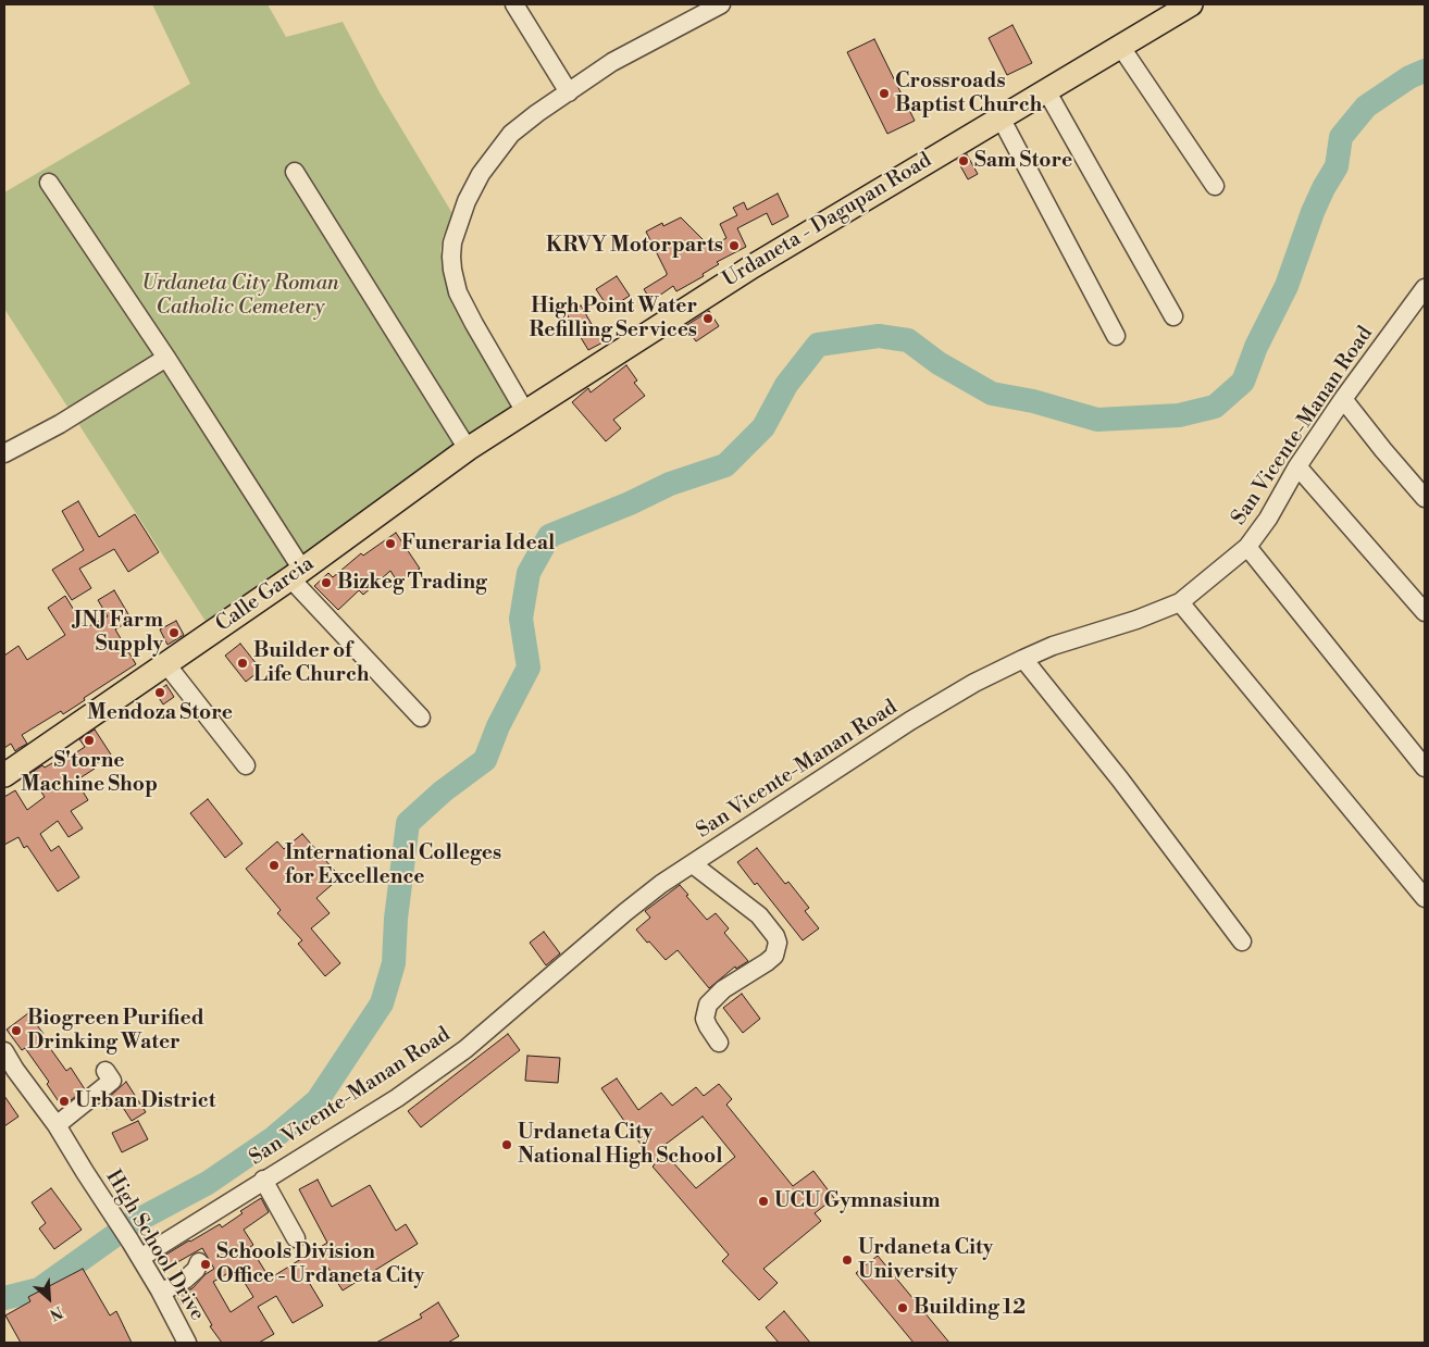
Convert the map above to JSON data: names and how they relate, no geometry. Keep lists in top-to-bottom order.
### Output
{
  "streets": {
    "main road": ["Urdaneta - Dagupan Road", "Calle Garcia"],
    "street": ["San Vicente-Manan Road", "High School Drive"]
  },
  "crossings": [
    ["Urdaneta - Dagupan Road", "Calle Garcia"],
    ["San Vicente-Manan Road", "High School Drive"]
  ],
  "parks": ["Urdaneta City Roman Catholic Cemetery"],
  "places": [
    "Crossroads Baptist Church",
    "Sam Store",
    "KRVY Motorparts",
    "High Point Water Refilling Services",
    "Funeraria Ideal",
    "Bizkeg Trading",
    "JNJ Farm Supply",
    "Builder of Life Church",
    "Mendoza Store",
    "S'torne Machine Shop",
    "International Colleges for Excellence",
    "Biogreen Purified Drinking Water",
    "Urban District",
    "Urdaneta City National High School",
    "UCU Gymnasium",
    "Urdaneta City University",
    "Schools Division Office - Urdaneta City",
    "Building 12"
  ],
  "north": "bottom right"
}
